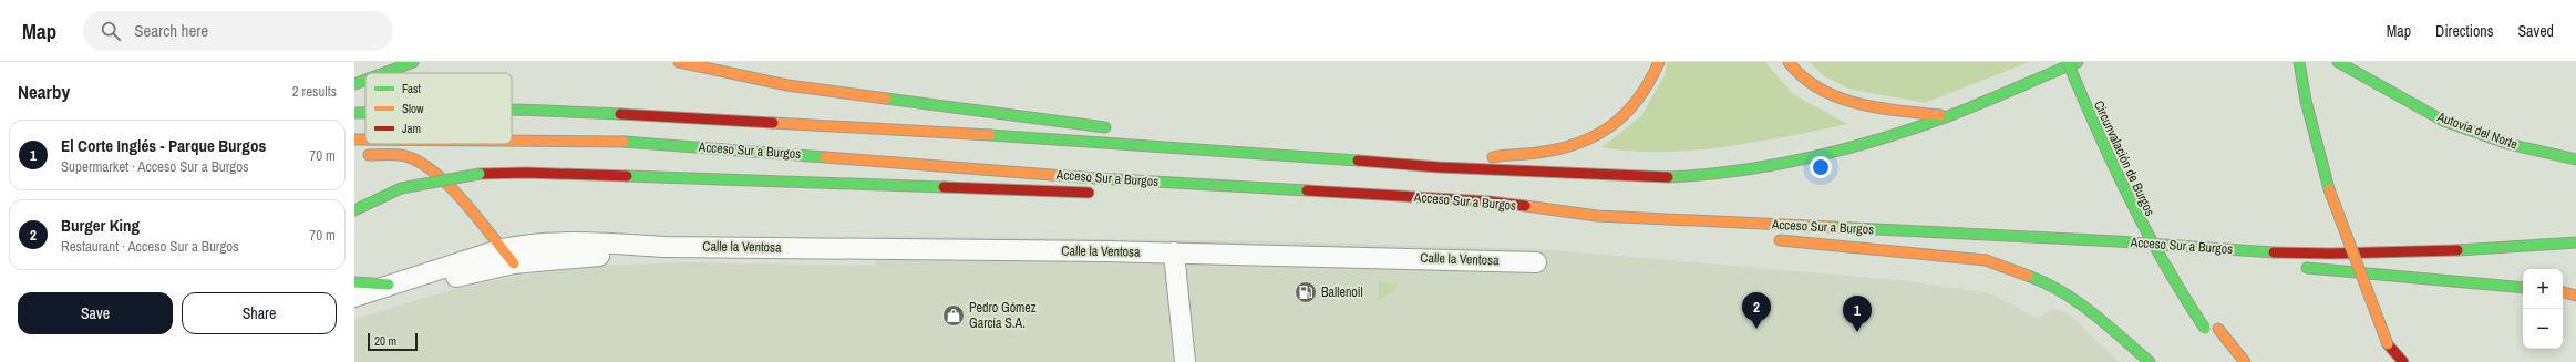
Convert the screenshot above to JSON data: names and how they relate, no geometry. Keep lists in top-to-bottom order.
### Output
{
  "streets": {
    "highway": ["Autovía del Norte", "Acceso Sur a Burgos", "Circunvalación de Burgos"],
    "street": ["Calle la Ventosa"]
  },
  "places": {
    "fuel station": ["Ballenoil"],
    "shop": ["Pedro Gómez García S.A."]
  },
  "legend": ["Fast", "Slow", "Jam"],
  "scale_bar": "20 m",
  "page": {
    "header": "Map",
    "search": "Search here",
    "nav": ["Map", "Directions", "Saved"],
    "heading": ["Nearby", "2 results"],
    "list": [
      {
        "mark": "1",
        "name": "El Corte Inglés - Parque Burgos",
        "note": "Supermarket · Acceso Sur a Burgos",
        "value": "70 m"
      },
      {
        "mark": "2",
        "name": "Burger King",
        "note": "Restaurant · Acceso Sur a Burgos",
        "value": "70 m"
      }
    ],
    "map_buttons": ["+", "−"],
    "buttons": ["Save", "Share"],
    "pins": ["2", "1"],
    "scale": "20 m"
  }
}
